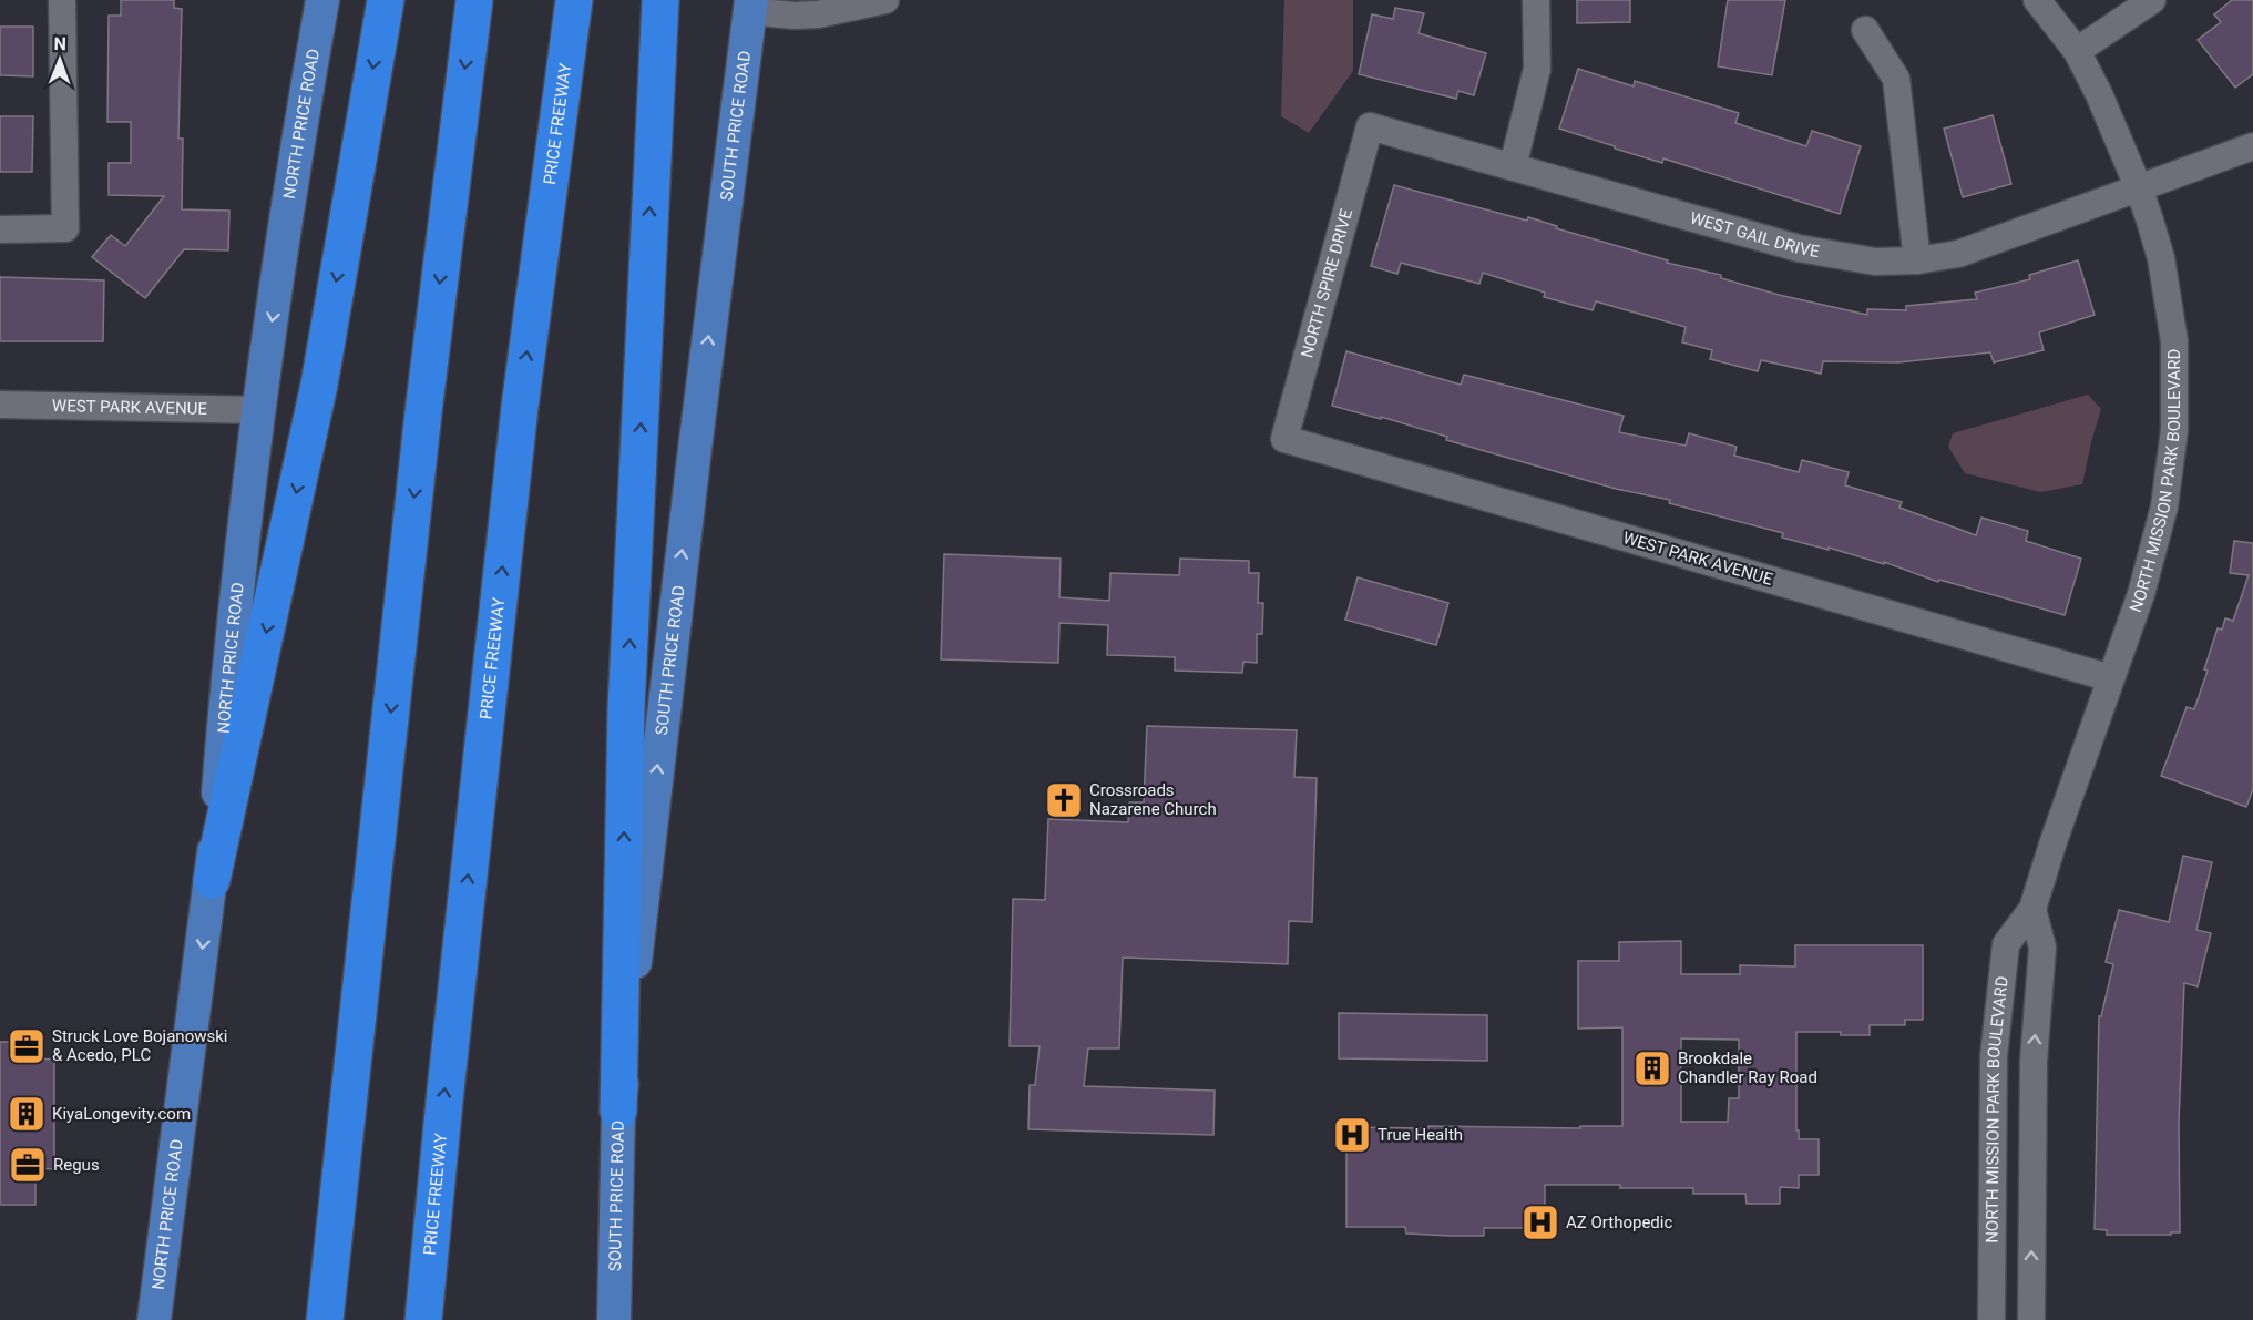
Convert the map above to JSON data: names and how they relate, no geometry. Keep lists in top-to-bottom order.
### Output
{
  "streets": {
    "highway": ["PRICE FREEWAY"],
    "main road": ["SOUTH PRICE ROAD", "NORTH PRICE ROAD"],
    "street": [
      "WEST GAIL DRIVE",
      "NORTH SPIRE DRIVE",
      "WEST PARK AVENUE",
      "NORTH MISSION PARK BOULEVARD"
    ]
  },
  "crossings": [
    ["NORTH PRICE ROAD", "WEST PARK AVENUE"],
    ["WEST GAIL DRIVE", "NORTH SPIRE DRIVE"],
    ["WEST GAIL DRIVE", "NORTH MISSION PARK BOULEVARD"],
    ["NORTH SPIRE DRIVE", "WEST PARK AVENUE"],
    ["WEST PARK AVENUE", "NORTH MISSION PARK BOULEVARD"]
  ],
  "one_way": ["SOUTH PRICE ROAD", "NORTH PRICE ROAD"],
  "places": {
    "church": ["Crossroads Nazarene Church"],
    "office": ["Struck Love Bojanowski & Acedo, PLC", "Regus"],
    "building": ["Brookdale Chandler Ray Road", "KiyaLongevity.com"],
    "hospital": ["True Health", "AZ Orthopedic"]
  },
  "north": "top"
}
